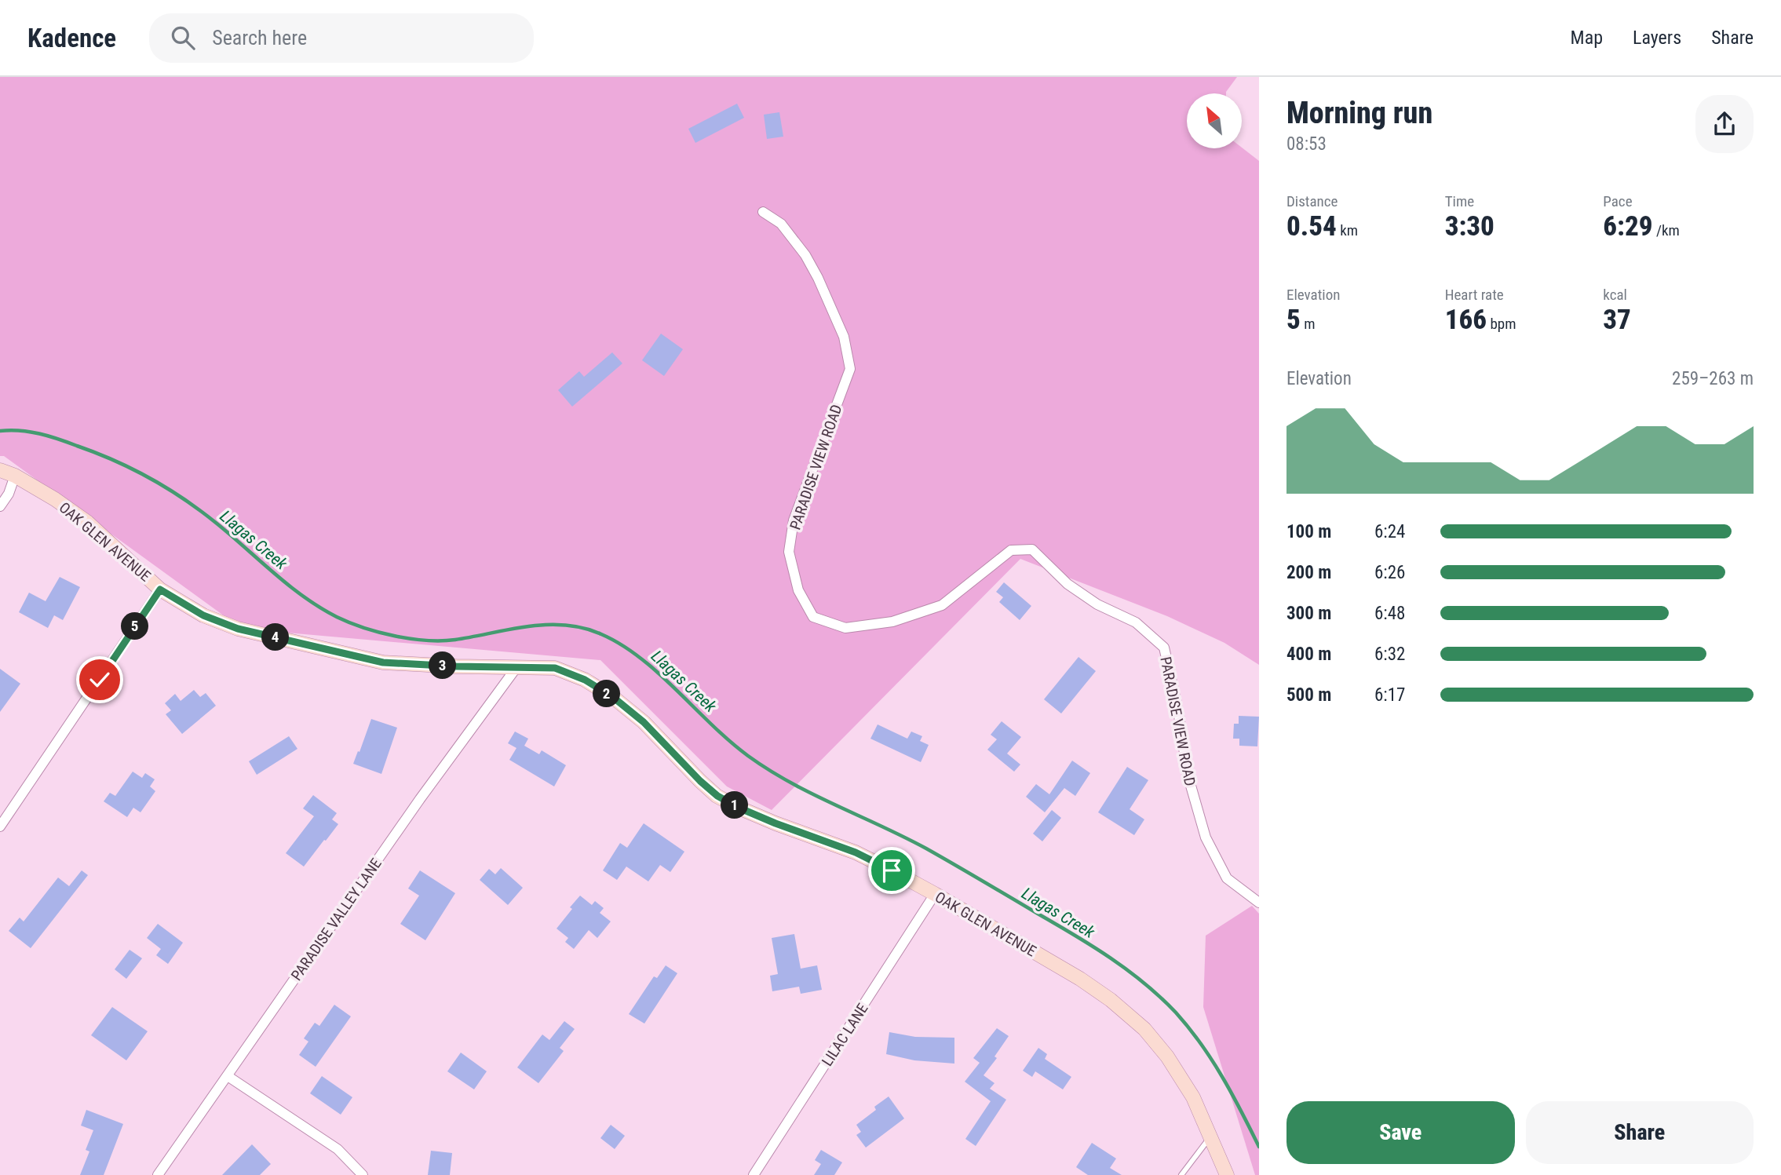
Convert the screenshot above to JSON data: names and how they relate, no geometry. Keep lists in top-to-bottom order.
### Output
{
  "streets": {
    "street": [
      "PARADISE VIEW ROAD",
      "OAK GLEN AVENUE",
      "PARADISE VALLEY LANE",
      "LILAC LANE"
    ]
  },
  "crossings": [
    ["OAK GLEN AVENUE", "PARADISE VALLEY LANE"],
    ["OAK GLEN AVENUE", "LILAC LANE"]
  ],
  "water": ["Llagas Creek"],
  "north": "top left",
  "page": {
    "header": "Kadence",
    "search": "Search here",
    "nav": ["Map", "Layers", "Share"],
    "heading": ["Morning run", "08:53"],
    "stats": [
      ["Distance", "0.54 km"],
      ["Time", "3:30"],
      ["Pace", "6:29 /km"],
      ["Elevation", "5 m"],
      ["Heart rate", "166 bpm"],
      ["kcal", "37"]
    ],
    "chart": ["Elevation", "259–263 m"],
    "list": [
      {
        "name": "100 m",
        "note": "6:24"
      },
      {
        "name": "200 m",
        "note": "6:26"
      },
      {
        "name": "300 m",
        "note": "6:48"
      },
      {
        "name": "400 m",
        "note": "6:32"
      },
      {
        "name": "500 m",
        "note": "6:17"
      }
    ],
    "pins": [
      "5",
      "4",
      "3",
      "2",
      "1"
    ],
    "buttons": ["Save", "Share"]
  }
}
